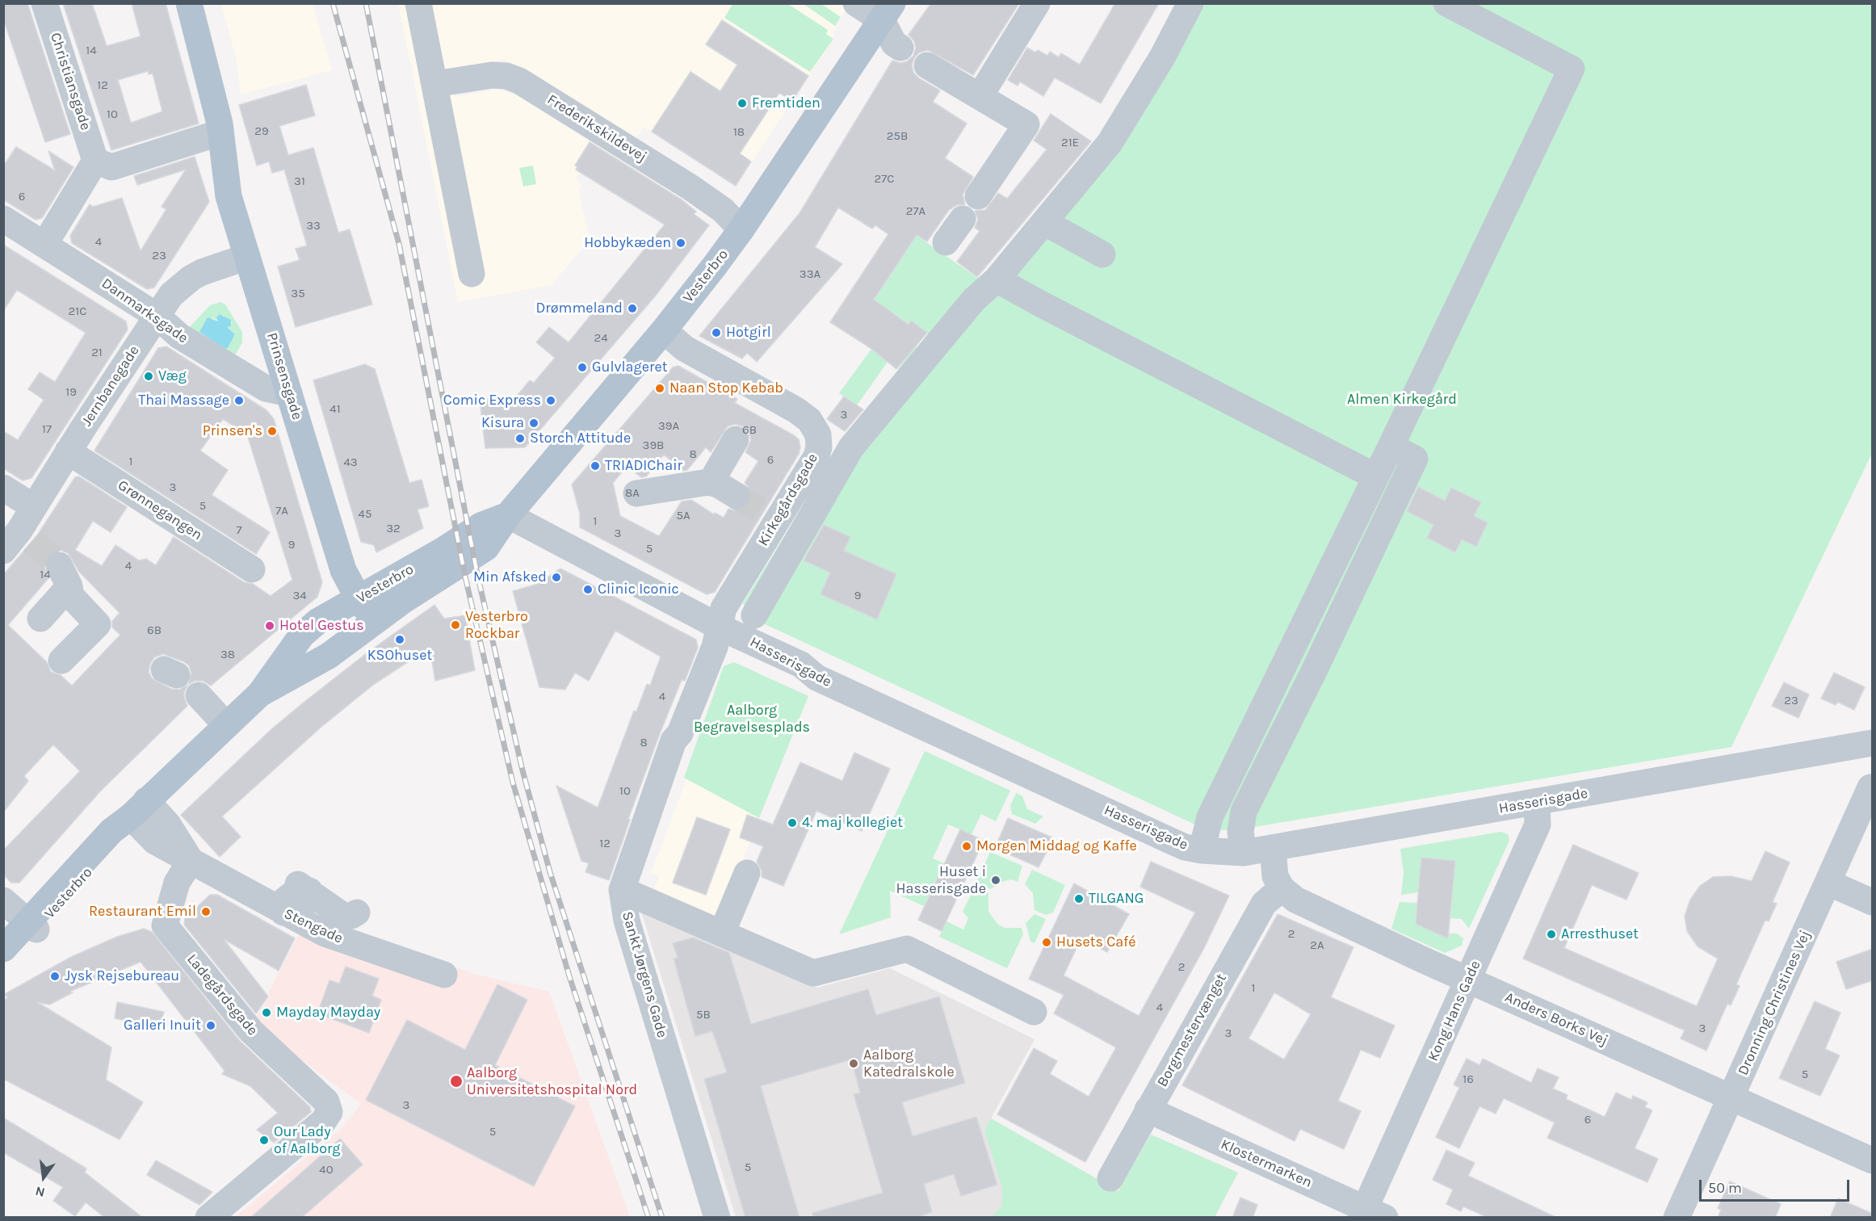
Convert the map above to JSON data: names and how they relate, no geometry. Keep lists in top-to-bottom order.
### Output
{
  "streets": {
    "main road": ["Vesterbro", "Prinsensgade"],
    "street": [
      "Christiansgade",
      "Frederikskildevej",
      "Danmarksgade",
      "Jernbanegade",
      "Kirkegårdsgade",
      "Grønnegangen",
      "Hasserisgade",
      "Stengade",
      "Sankt Jørgens Gade",
      "Ladegårdsgade",
      "Dronning Christines Vej",
      "Kong Hans Gade",
      "Anders Borks Vej",
      "Borgmestervænget",
      "Klostermarken"
    ]
  },
  "crossings": [
    ["Frederikskildevej", "Vesterbro"],
    ["Vesterbro", "Prinsensgade"],
    ["Vesterbro", "Kirkegårdsgade"],
    ["Vesterbro", "Hasserisgade"],
    ["Vesterbro", "Stengade"],
    ["Danmarksgade", "Prinsensgade"],
    ["Danmarksgade", "Jernbanegade"],
    ["Prinsensgade", "Jernbanegade"],
    ["Jernbanegade", "Grønnegangen"],
    ["Kirkegårdsgade", "Hasserisgade"],
    ["Kirkegårdsgade", "Sankt Jørgens Gade"],
    ["Hasserisgade", "Sankt Jørgens Gade"],
    ["Hasserisgade", "Kong Hans Gade"],
    ["Stengade", "Ladegårdsgade"],
    ["Dronning Christines Vej", "Anders Borks Vej"],
    ["Kong Hans Gade", "Anders Borks Vej"],
    ["Kong Hans Gade", "Klostermarken"],
    ["Anders Borks Vej", "Borgmestervænget"],
    ["Borgmestervænget", "Klostermarken"]
  ],
  "parks": ["Almen Kirkegård", "Aalborg Begravelsesplads"],
  "places": [
    "Fremtiden",
    "Hobbykæden",
    "Drømmeland",
    "Hotgirl",
    "Gulvlageret",
    "Væg",
    "Naan Stop Kebab",
    "Thai Massage",
    "Comic Express",
    "Kisura",
    "Prinsen's",
    "Storch Attitude",
    "TRIADIChair",
    "Min Afsked",
    "Clinic Iconic",
    "Vesterbro Rockbar",
    "Hotel Gestus",
    "KSOhuset",
    "4. maj kollegiet",
    "Morgen Middag og Kaffe",
    "Huset i Hasserisgade",
    "TILGANG",
    "Restaurant Emil",
    "Arresthuset",
    "Husets Café",
    "Jysk Rejsebureau",
    "Mayday Mayday",
    "Galleri Inuit",
    "Aalborg Katedralskole",
    "Aalborg Universitetshospital Nord",
    "Our Lady of Aalborg"
  ],
  "house_numbers": [
    "14",
    "12",
    "10",
    "29",
    "18",
    "25B",
    "21E",
    "27C",
    "31",
    "6",
    "27A",
    "33",
    "4",
    "23",
    "33A",
    "35",
    "21C",
    "24",
    "21",
    "19",
    "41",
    "3",
    "39A",
    "17",
    "6B",
    "39B",
    "8",
    "6",
    "1",
    "43",
    "3",
    "8A",
    "5",
    "7A",
    "45",
    "5A",
    "1",
    "32",
    "7",
    "3",
    "9",
    "5",
    "4",
    "14",
    "34",
    "9",
    "6B",
    "38",
    "4",
    "23",
    "8",
    "10",
    "12",
    "2",
    "2A",
    "2",
    "1",
    "4",
    "5B",
    "3",
    "3",
    "5",
    "16",
    "3",
    "6",
    "5",
    "5",
    "40"
  ],
  "scale_bar": "50 m",
  "north": "bottom"
}
